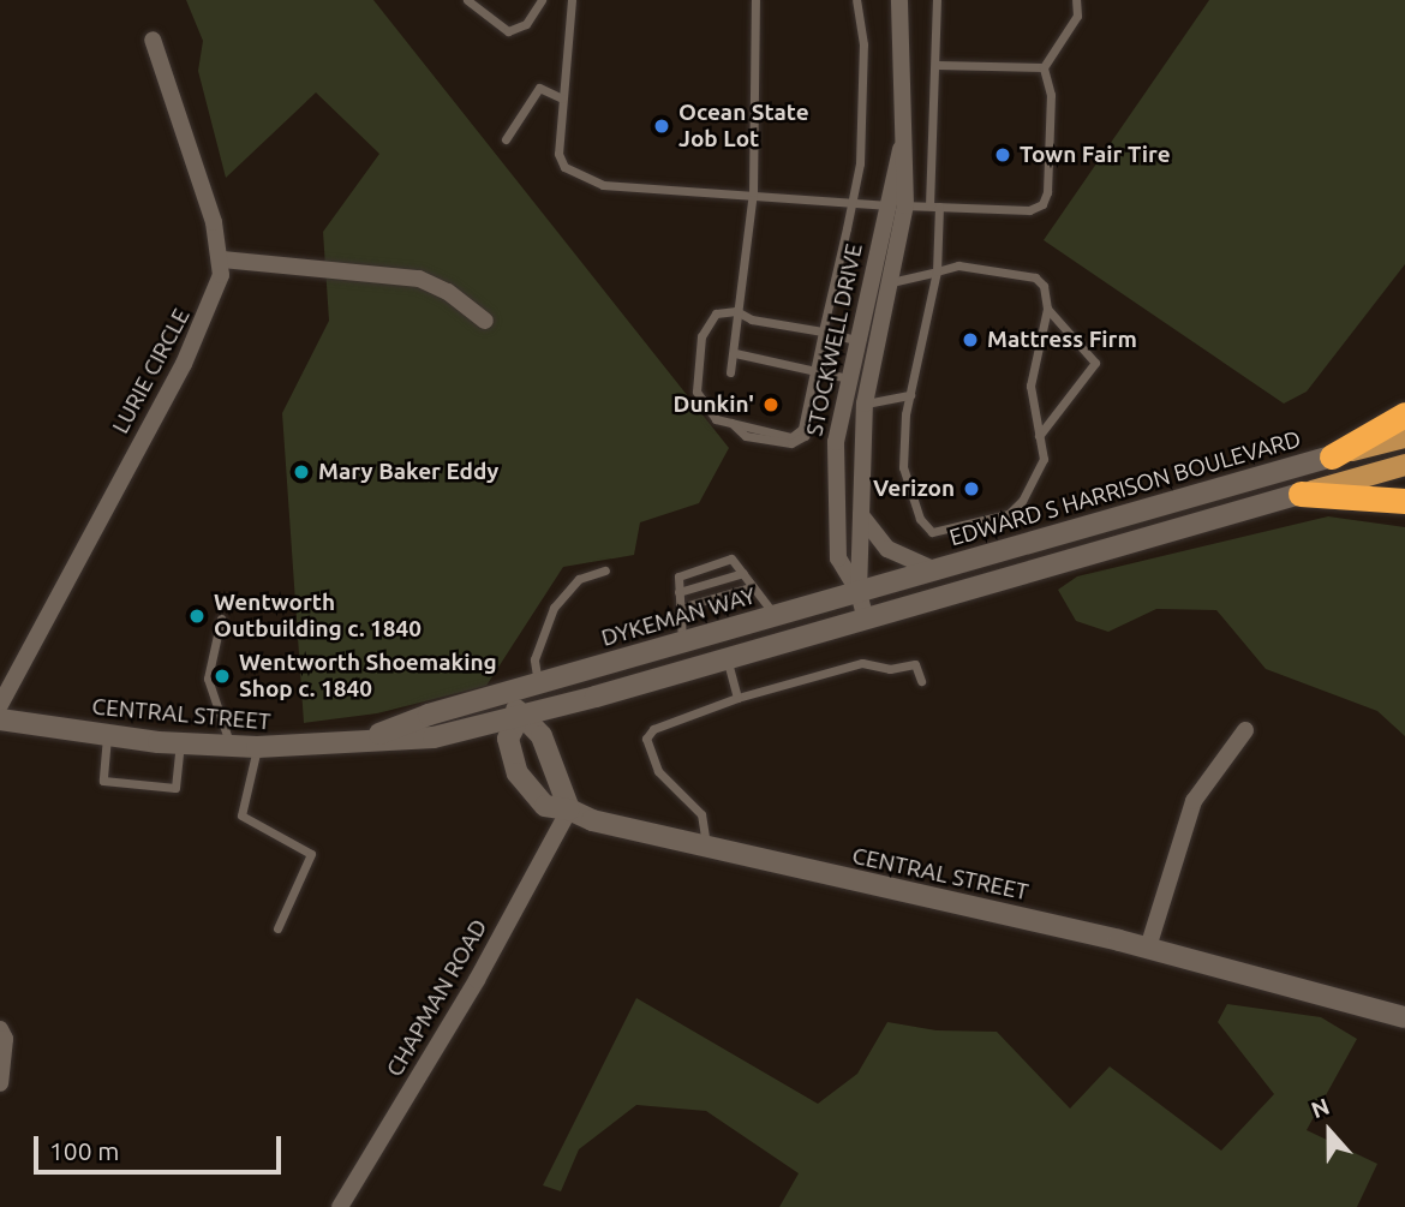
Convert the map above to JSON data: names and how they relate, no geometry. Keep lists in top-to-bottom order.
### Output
{
  "streets": {
    "main road": ["EDWARD S HARRISON BOULEVARD", "DYKEMAN WAY", "CENTRAL STREET"],
    "street": ["STOCKWELL DRIVE", "LURIE CIRCLE", "CHAPMAN ROAD"]
  },
  "crossings": [
    ["STOCKWELL DRIVE", "EDWARD S HARRISON BOULEVARD"],
    ["STOCKWELL DRIVE", "DYKEMAN WAY"],
    ["EDWARD S HARRISON BOULEVARD", "DYKEMAN WAY"],
    ["DYKEMAN WAY", "CENTRAL STREET"],
    ["CENTRAL STREET", "CHAPMAN ROAD"]
  ],
  "places": [
    "Ocean State Job Lot",
    "Town Fair Tire",
    "Mattress Firm",
    "Dunkin'",
    "Mary Baker Eddy",
    "Verizon",
    "Wentworth Outbuilding c. 1840",
    "Wentworth Shoemaking Shop c. 1840"
  ],
  "scale_bar": "100 m",
  "north": "top"
}
